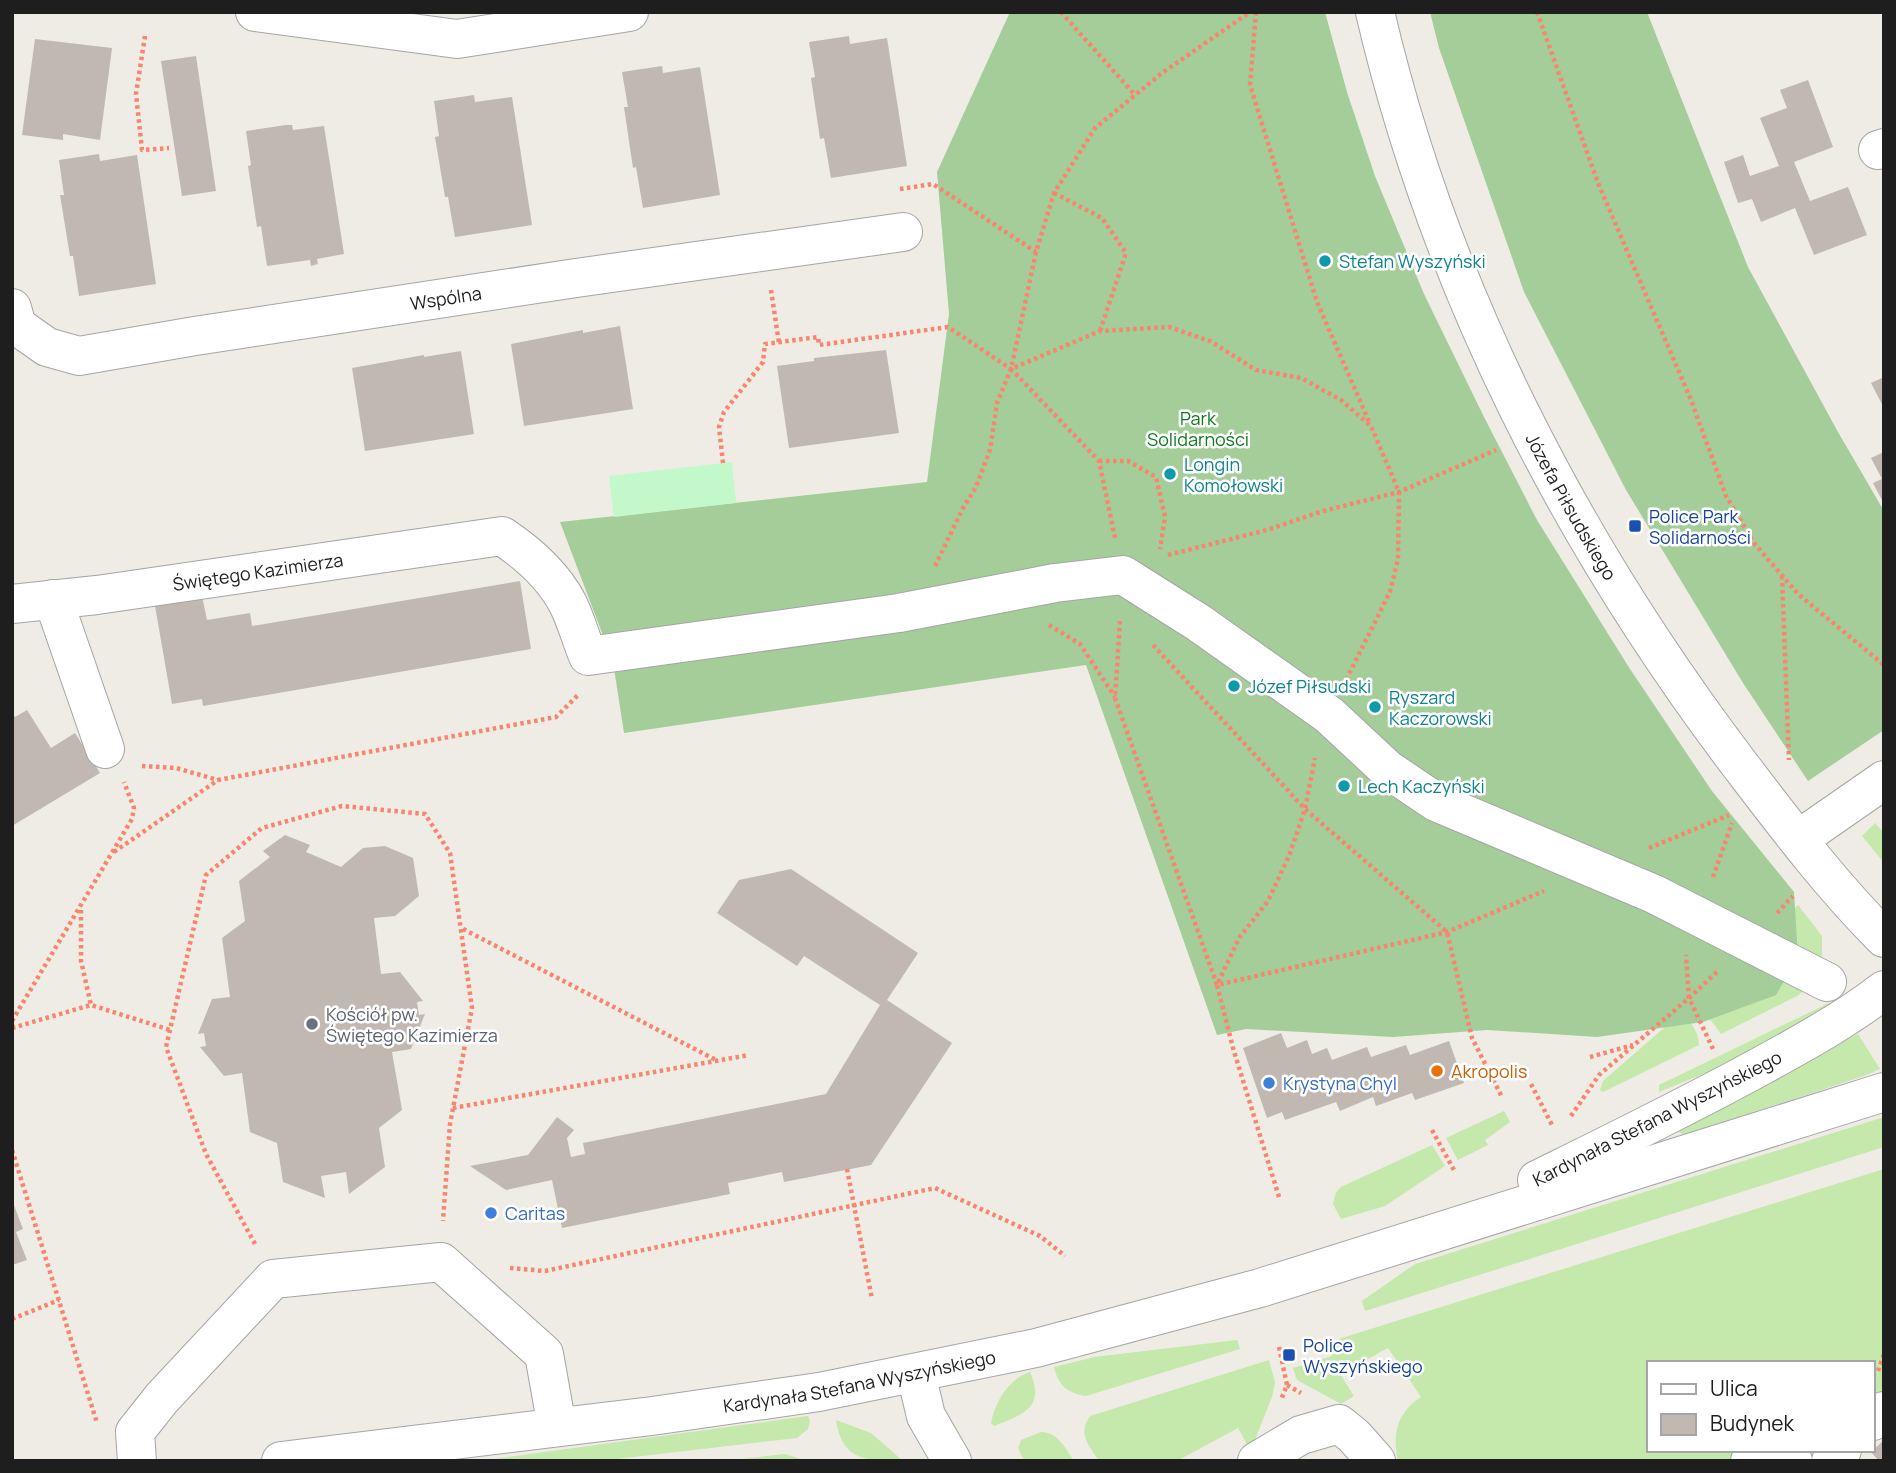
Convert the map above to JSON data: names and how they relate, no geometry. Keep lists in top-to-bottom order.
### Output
{
  "streets": {
    "street": [
      "Wspólna",
      "Józefa Piłsudskiego",
      "Świętego Kazimierza",
      "Kardynała Stefana Wyszyńskiego"
    ]
  },
  "parks": ["Park Solidarności"],
  "places": {
    "other": [
      "Stefan Wyszyński",
      "Longin Komołowski",
      "Józef Piłsudski",
      "Ryszard Kaczorowski",
      "Lech Kaczyński",
      "Kościół pw. Świętego Kazimierza",
      "Akropolis",
      "Krystyna Chyl",
      "Caritas"
    ],
    "transit": ["Police Park Solidarności", "Police Wyszyńskiego"]
  },
  "legend": ["Ulica", "Budynek"]
}
